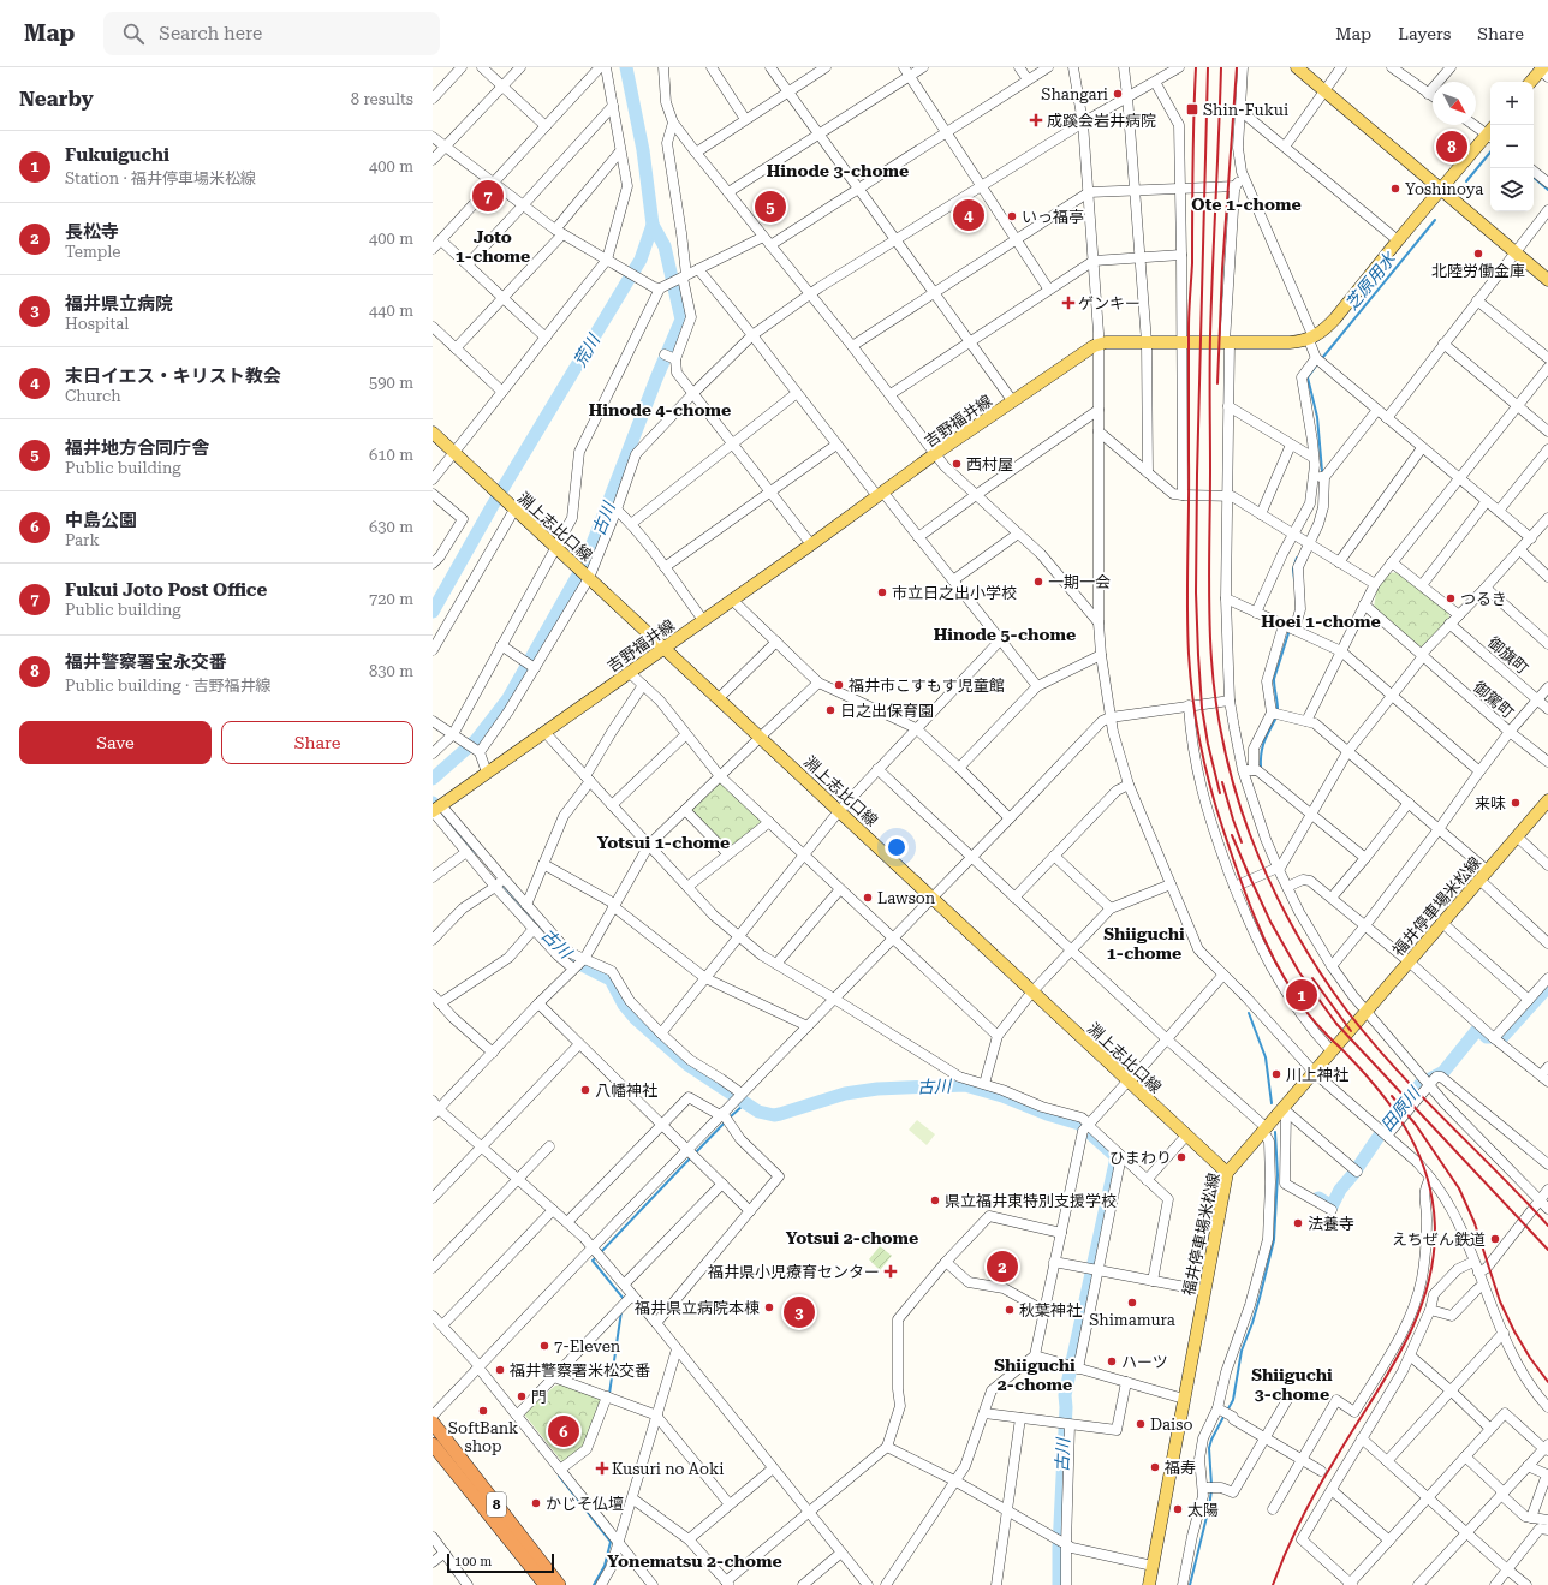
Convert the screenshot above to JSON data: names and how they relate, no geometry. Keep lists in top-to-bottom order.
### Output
{
  "streets": {
    "highway": ["8"],
    "main road": ["吉野福井線", "淵上志比口線", "福井停車場米松線"],
    "street": ["御旗町", "御駕町"]
  },
  "crossings": [
    ["吉野福井線", "淵上志比口線"],
    ["淵上志比口線", "福井停車場米松線"]
  ],
  "districts": [
    "Hinode 3-chome",
    "Ote 1-chome",
    "Joto 1-chome",
    "Hinode 4-chome",
    "Hoei 1-chome",
    "Hinode 5-chome",
    "Yotsui 1-chome",
    "Shiiguchi 1-chome",
    "Yotsui 2-chome",
    "Shiiguchi 2-chome",
    "Shiiguchi 3-chome",
    "Yonematsu 2-chome"
  ],
  "water": [
    "芝原用水",
    "荒川",
    "古川",
    "田原川"
  ],
  "places": {
    "other": [
      "Shangari",
      "Yoshinoya",
      "いっ福亭",
      "北陸労働金庫",
      "西村屋",
      "一期一会",
      "市立日之出小学校",
      "つるき",
      "福井市こすもす児童館",
      "日之出保育園",
      "来味",
      "Lawson",
      "川上神社",
      "八幡神社",
      "ひまわり",
      "県立福井東特別支援学校",
      "法養寺",
      "えちぜん鉄道",
      "Shimamura",
      "福井県立病院本棟",
      "秋葉神社",
      "7-Eleven",
      "ハーツ",
      "福井警察署米松交番",
      "門",
      "SoftBank shop",
      "Daiso",
      "福寿",
      "かじそ仏壇",
      "太陽"
    ],
    "transit": ["Shin-Fukui"],
    "health": [
      "成蹊会岩井病院",
      "ゲンキー",
      "福井県小児療育センター",
      "Kusuri no Aoki"
    ]
  },
  "scale_bar": "100 m",
  "north": "bottom right",
  "page": {
    "header": "Map",
    "search": "Search here",
    "nav": ["Map", "Layers", "Share"],
    "heading": ["Nearby", "8 results"],
    "map_buttons": ["+", "−"],
    "pins": [
      "8",
      "7",
      "5",
      "4",
      "1",
      "2",
      "3",
      "6"
    ],
    "list": [
      {
        "mark": "1",
        "name": "Fukuiguchi",
        "note": "Station · 福井停車場米松線",
        "value": "400 m"
      },
      {
        "mark": "2",
        "name": "長松寺",
        "note": "Temple",
        "value": "400 m"
      },
      {
        "mark": "3",
        "name": "福井県立病院",
        "note": "Hospital",
        "value": "440 m"
      },
      {
        "mark": "4",
        "name": "末日イエス・キリスト教会",
        "note": "Church",
        "value": "590 m"
      },
      {
        "mark": "5",
        "name": "福井地方合同庁舎",
        "note": "Public building",
        "value": "610 m"
      },
      {
        "mark": "6",
        "name": "中島公園",
        "note": "Park",
        "value": "630 m"
      },
      {
        "mark": "7",
        "name": "Fukui Joto Post Office",
        "note": "Public building",
        "value": "720 m"
      },
      {
        "mark": "8",
        "name": "福井警察署宝永交番",
        "note": "Public building · 吉野福井線",
        "value": "830 m"
      }
    ],
    "buttons": ["Save", "Share"],
    "scale": "100 m"
  }
}
